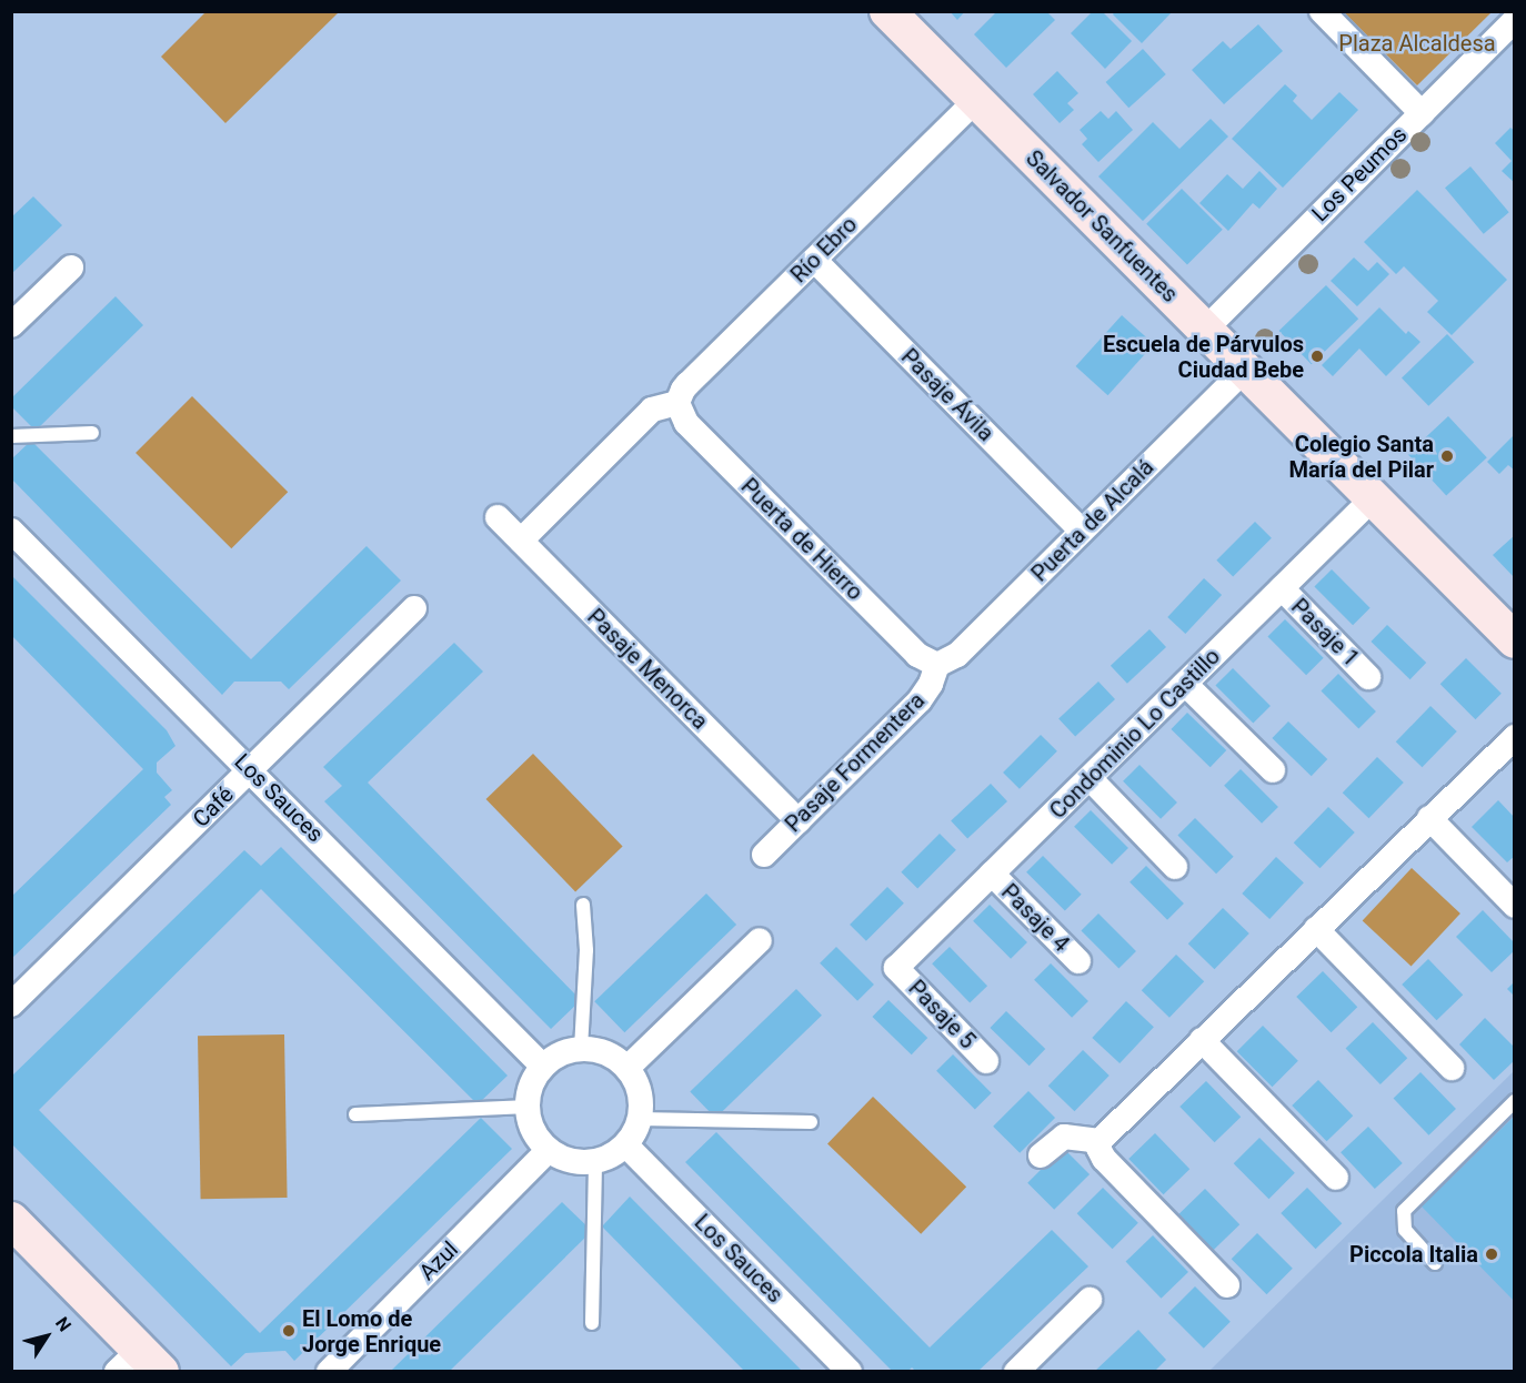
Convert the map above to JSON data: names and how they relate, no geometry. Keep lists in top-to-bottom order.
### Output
{
  "streets": {
    "street": [
      "Los Peumos",
      "Salvador Sanfuentes",
      "Río Ebro",
      "Pasaje Ávila",
      "Puerta de Alcalá",
      "Puerta de Hierro",
      "Pasaje 1",
      "Pasaje Menorca",
      "Condominio Lo Castillo",
      "Pasaje Formentera",
      "Los Sauces",
      "Café",
      "Pasaje 4",
      "Pasaje 5",
      "Azul"
    ]
  },
  "crossings": [
    ["Los Peumos", "Salvador Sanfuentes"],
    ["Salvador Sanfuentes", "Río Ebro"],
    ["Salvador Sanfuentes", "Puerta de Alcalá"],
    ["Salvador Sanfuentes", "Condominio Lo Castillo"],
    ["Río Ebro", "Pasaje Ávila"],
    ["Río Ebro", "Puerta de Hierro"],
    ["Pasaje Ávila", "Puerta de Alcalá"],
    ["Puerta de Alcalá", "Puerta de Hierro"],
    ["Puerta de Alcalá", "Pasaje Formentera"],
    ["Puerta de Hierro", "Pasaje Formentera"],
    ["Pasaje 1", "Condominio Lo Castillo"],
    ["Pasaje Menorca", "Pasaje Formentera"],
    ["Condominio Lo Castillo", "Pasaje 4"],
    ["Condominio Lo Castillo", "Pasaje 5"],
    ["Los Sauces", "Café"],
    ["Los Sauces", "Azul"]
  ],
  "parks": ["Plaza Alcaldesa"],
  "places": [
    "Escuela de Párvulos Ciudad Bebe",
    "Colegio Santa María del Pilar",
    "Piccola Italia",
    "El Lomo de Jorge Enrique"
  ],
  "north": "top right"
}
